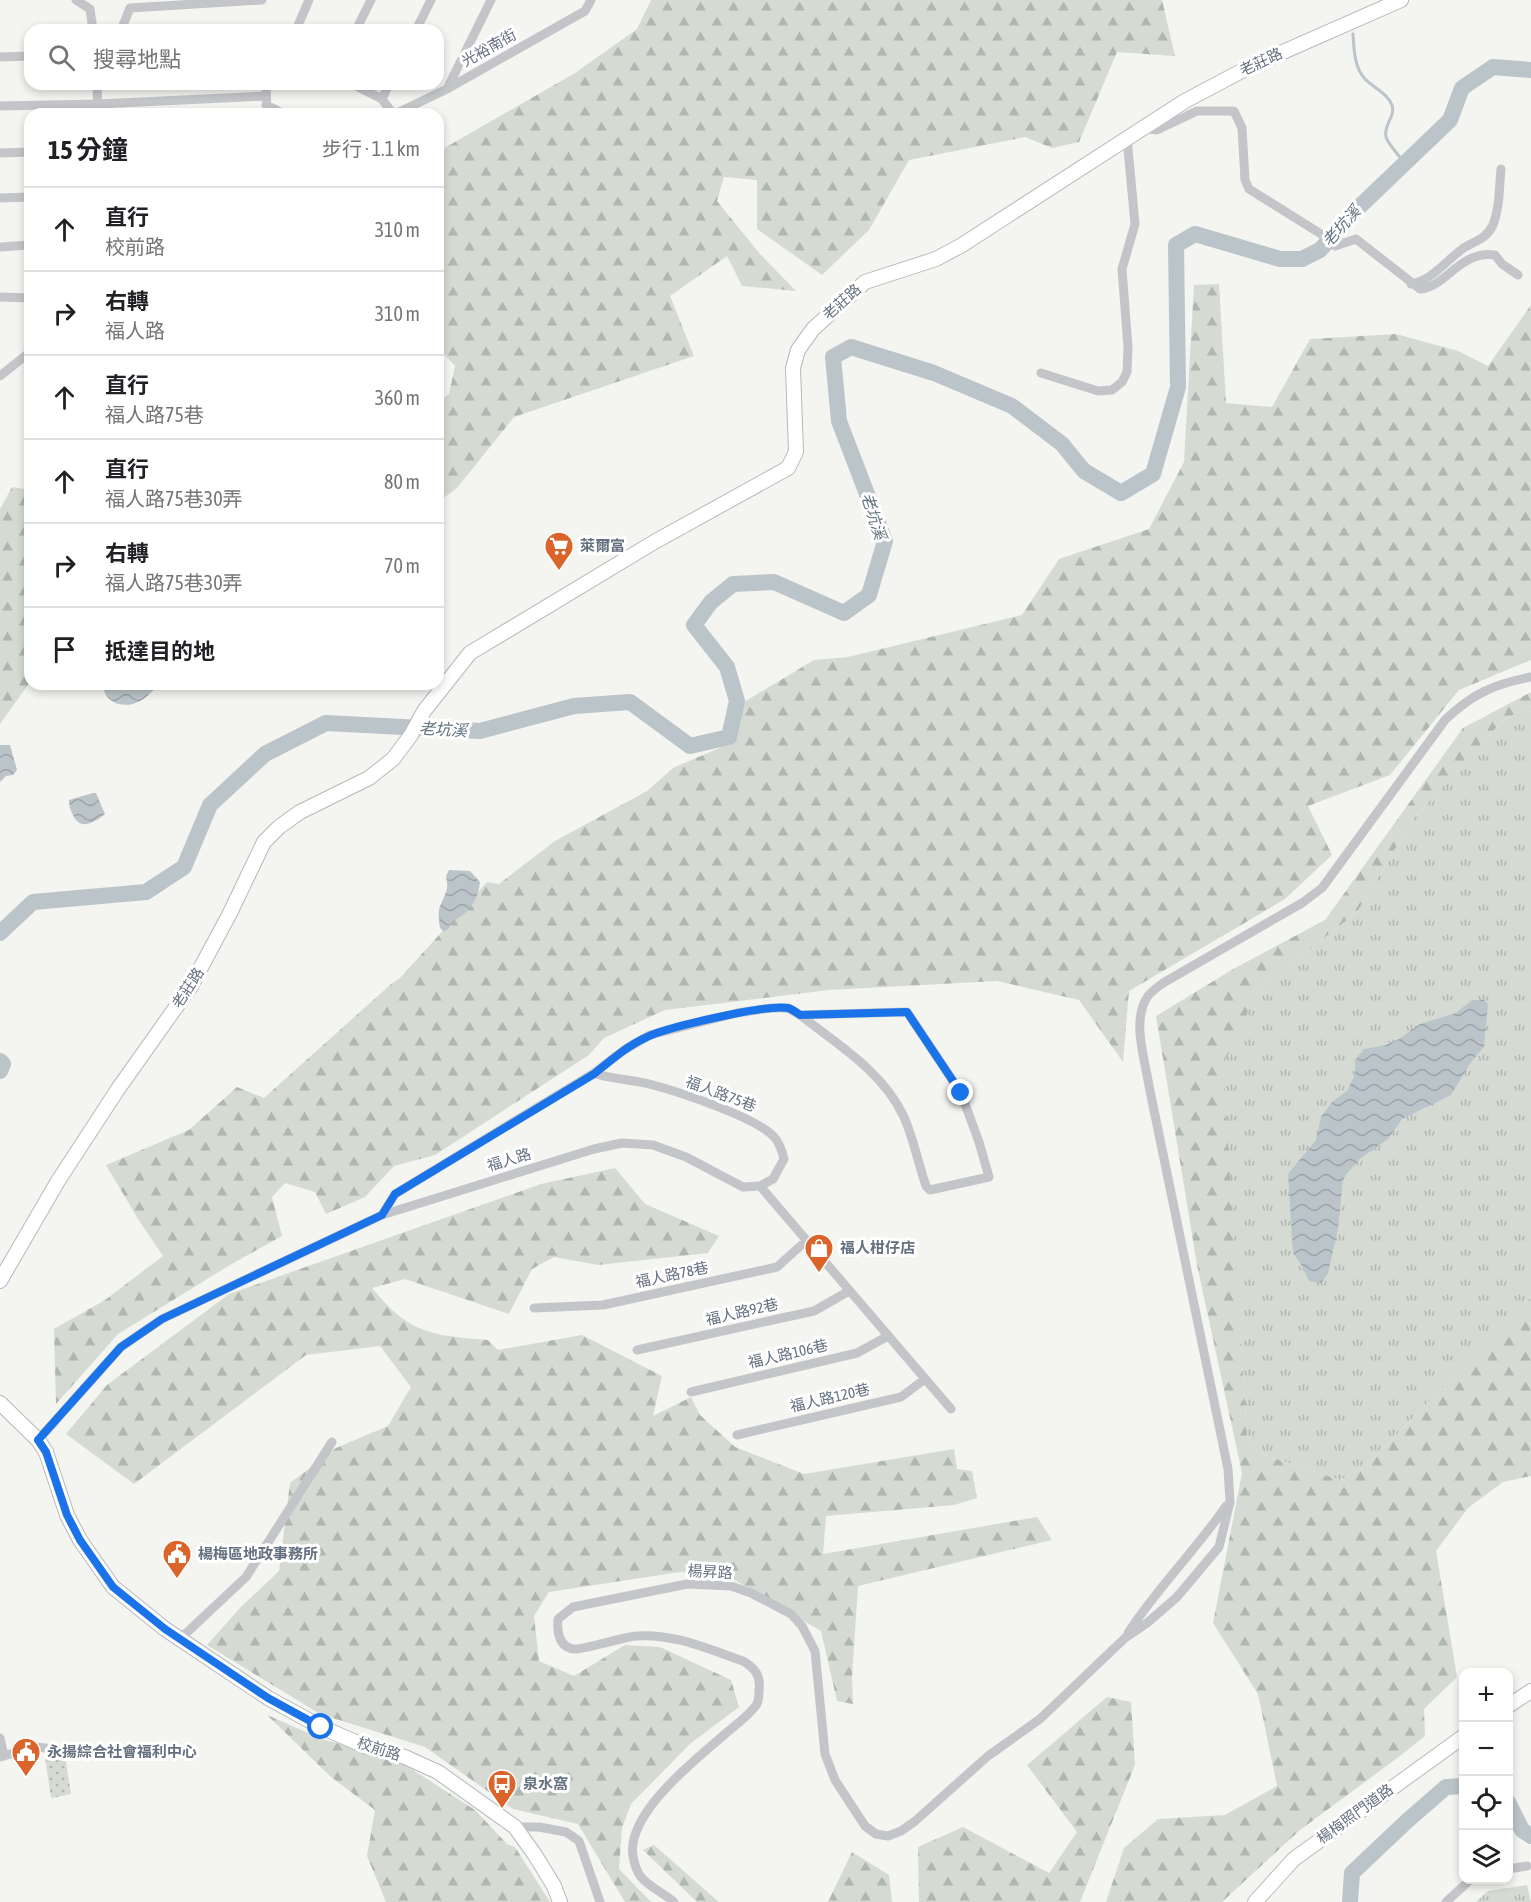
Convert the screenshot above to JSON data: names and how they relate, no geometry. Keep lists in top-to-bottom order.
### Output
{
  "streets": {
    "street": [
      "光裕南街",
      "老莊路",
      "福人路75巷",
      "福人路",
      "福人路78巷",
      "福人路92巷",
      "福人路106巷",
      "福人路120巷",
      "楊昇路",
      "校前路",
      "楊梅照門道路"
    ]
  },
  "crossings": [
    ["福人路75巷", "福人路"],
    ["福人路", "校前路"]
  ],
  "water": ["老坑溪"],
  "places": {
    "supermarket": ["萊爾富"],
    "shop": ["福人柑仔店"],
    "public building": ["楊梅區地政事務所", "永揚綜合社會福利中心"],
    "bus stop": ["泉水窩"]
  },
  "page": {
    "search": "搜尋地點",
    "heading": ["15 分鐘", "步行 · 1.1 km"],
    "list": [
      ["直行", "校前路", "310 m"],
      ["右轉", "福人路", "310 m"],
      ["直行", "福人路75巷", "360 m"],
      ["直行", "福人路75巷30弄", "80 m"],
      ["右轉", "福人路75巷30弄", "70 m"],
      "抵達目的地"
    ],
    "map_buttons": ["+", "−"]
  }
}
